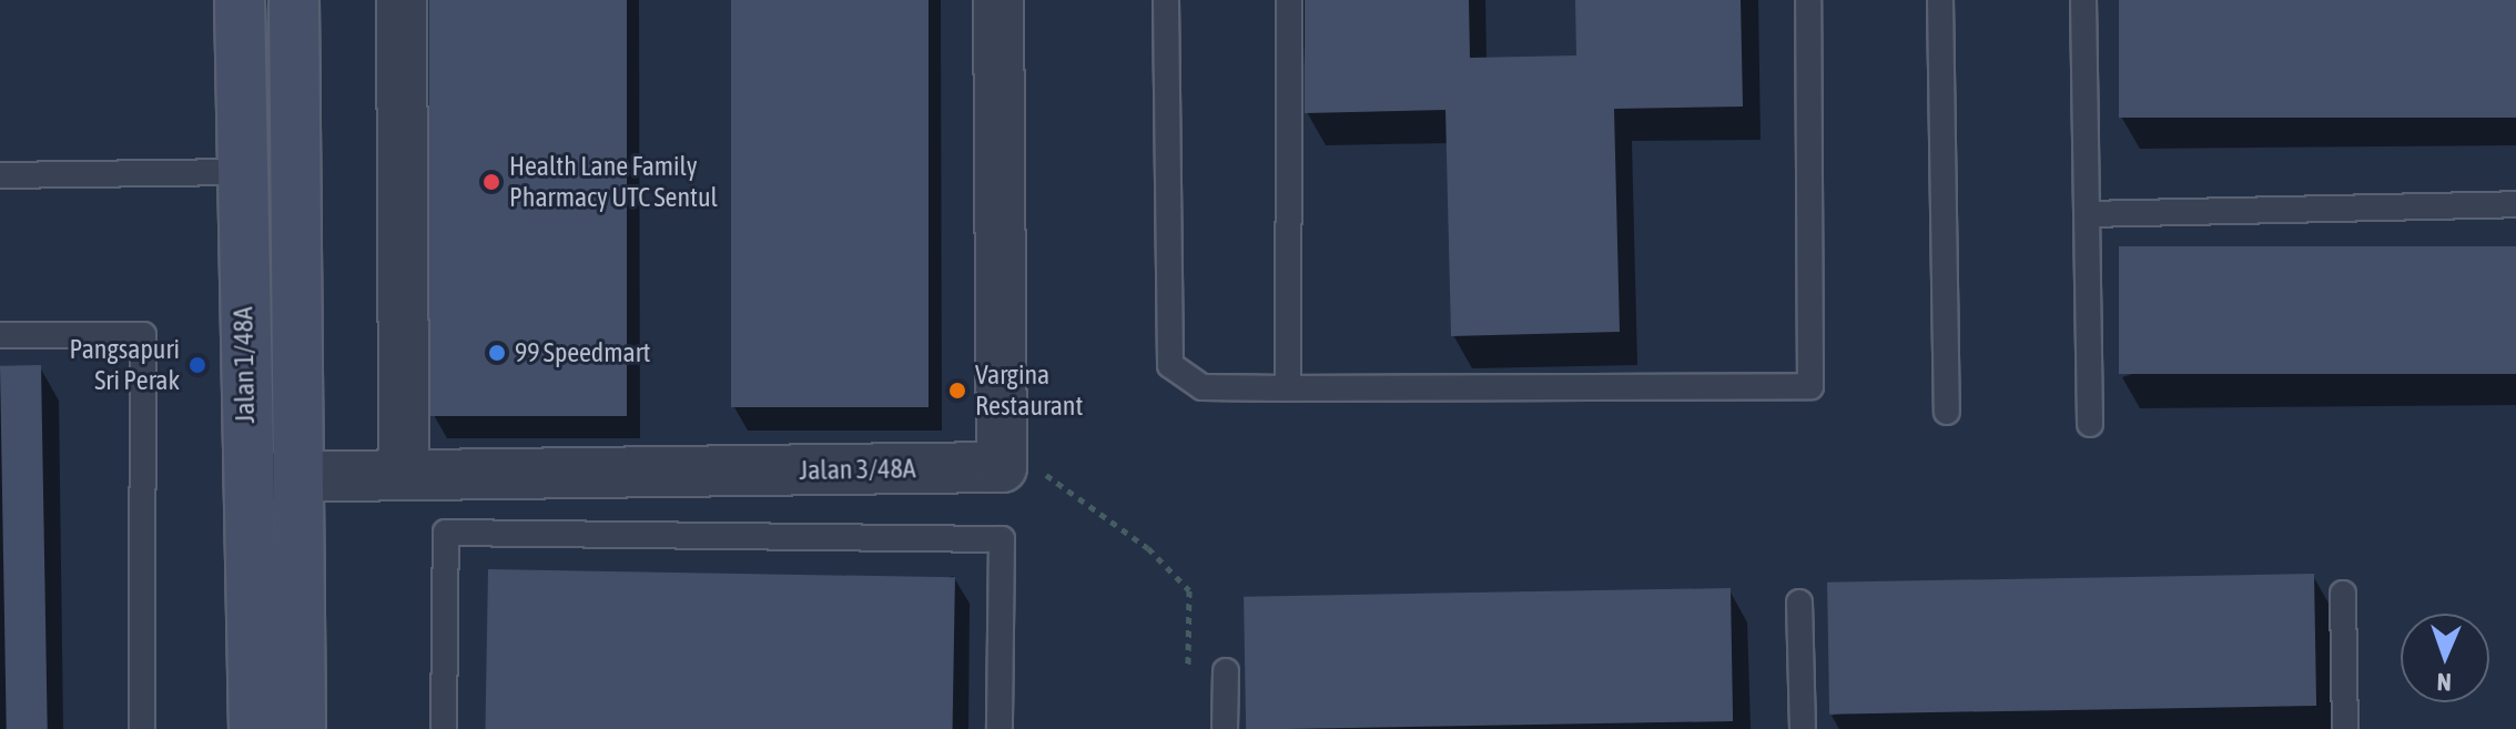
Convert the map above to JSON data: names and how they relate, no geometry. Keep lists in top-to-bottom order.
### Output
{
  "streets": {
    "main road": ["Jalan 1/48A"],
    "street": ["Jalan 3/48A"]
  },
  "crossings": [
    ["Jalan 1/48A", "Jalan 3/48A"]
  ],
  "places": [
    "Health Lane Family Pharmacy UTC Sentul",
    "99 Speedmart",
    "Pangsapuri Sri Perak",
    "Vargina Restaurant"
  ],
  "north": "bottom"
}
